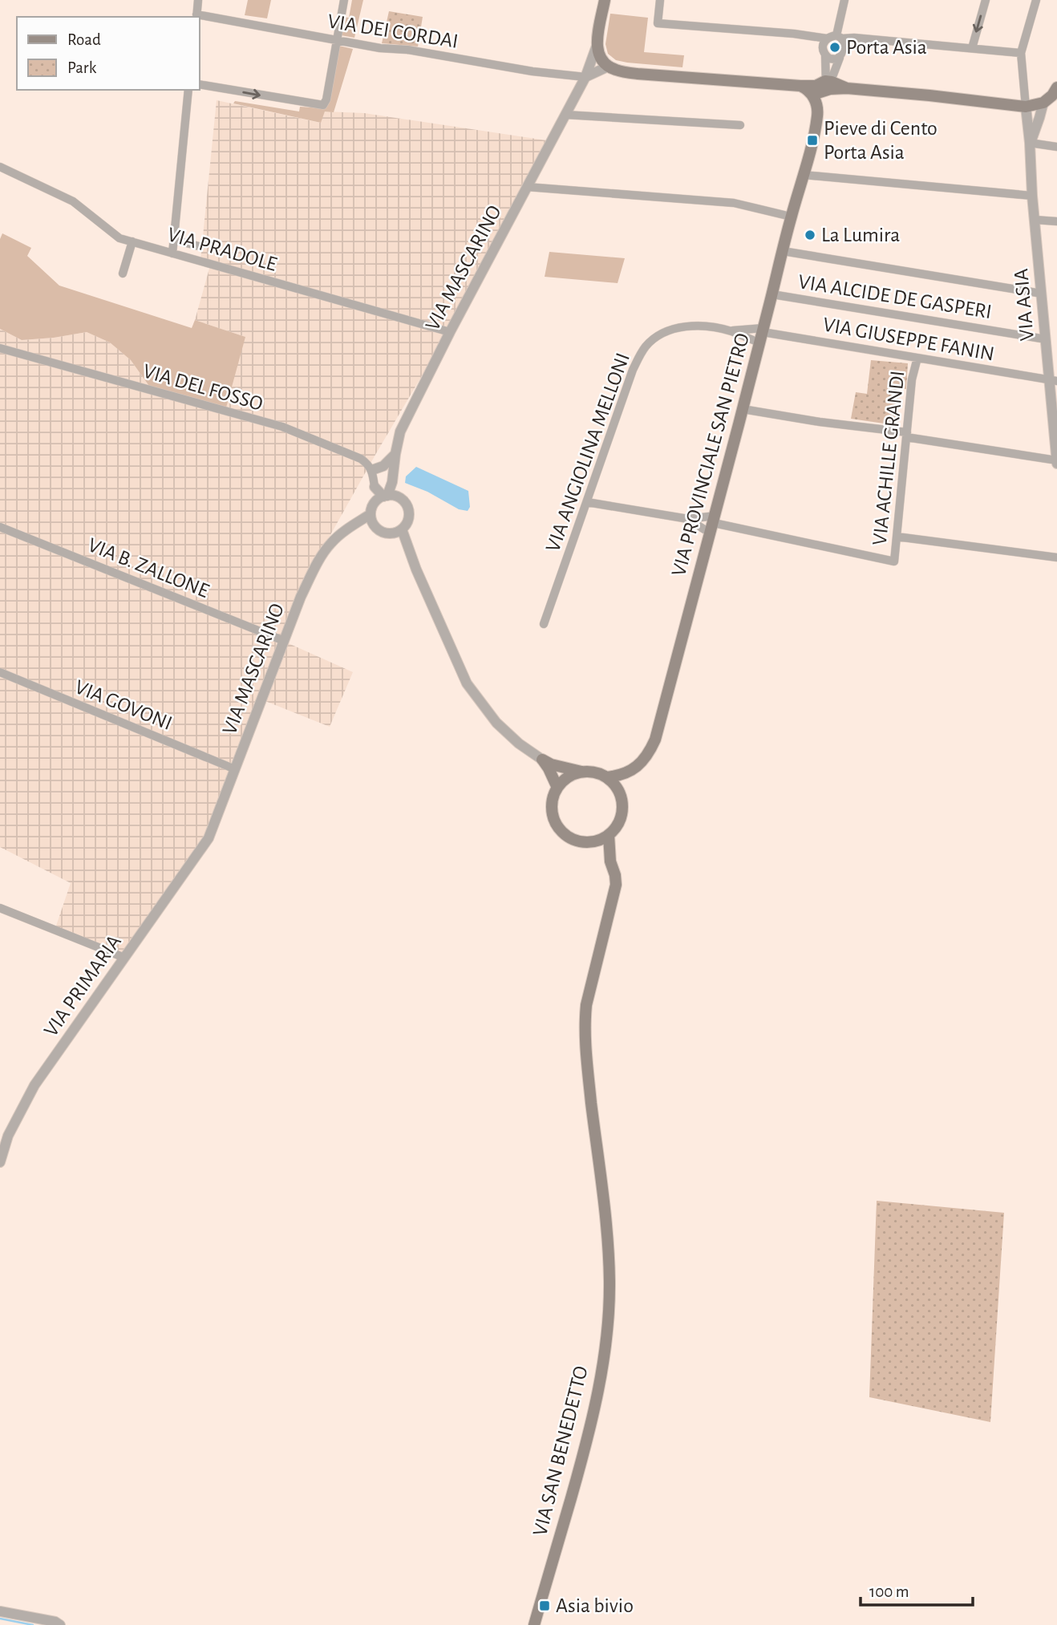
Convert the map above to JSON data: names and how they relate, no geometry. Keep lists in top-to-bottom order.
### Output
{
  "streets": {
    "main road": ["VIA PROVINCIALE SAN PIETRO", "VIA SAN BENEDETTO"],
    "street": [
      "VIA DEI CORDAI",
      "VIA PRADOLE",
      "VIA MASCARINO",
      "VIA ALCIDE DE GASPERI",
      "VIA ASIA",
      "VIA GIUSEPPE FANIN",
      "VIA DEL FOSSO",
      "VIA ANGIOLINA MELLONI",
      "VIA ACHILLE GRANDI",
      "VIA B. ZALLONE",
      "VIA GOVONI",
      "VIA PRIMARIA"
    ]
  },
  "crossings": [
    ["VIA DEI CORDAI", "VIA MASCARINO"],
    ["VIA PRADOLE", "VIA MASCARINO"],
    ["VIA MASCARINO", "VIA B. ZALLONE"],
    ["VIA MASCARINO", "VIA GOVONI"],
    ["VIA MASCARINO", "VIA PRIMARIA"],
    ["VIA ALCIDE DE GASPERI", "VIA ASIA"],
    ["VIA ALCIDE DE GASPERI", "VIA PROVINCIALE SAN PIETRO"],
    ["VIA ASIA", "VIA GIUSEPPE FANIN"],
    ["VIA GIUSEPPE FANIN", "VIA ANGIOLINA MELLONI"],
    ["VIA GIUSEPPE FANIN", "VIA PROVINCIALE SAN PIETRO"],
    ["VIA GIUSEPPE FANIN", "VIA ACHILLE GRANDI"],
    ["VIA ANGIOLINA MELLONI", "VIA PROVINCIALE SAN PIETRO"],
    ["VIA PROVINCIALE SAN PIETRO", "VIA ACHILLE GRANDI"]
  ],
  "places": {
    "other": ["Porta Asia", "La Lumira"],
    "transit": ["Pieve di Cento Porta Asia", "Asia bivio"]
  },
  "legend": ["Road", "Park"],
  "scale_bar": "100 m"
}
